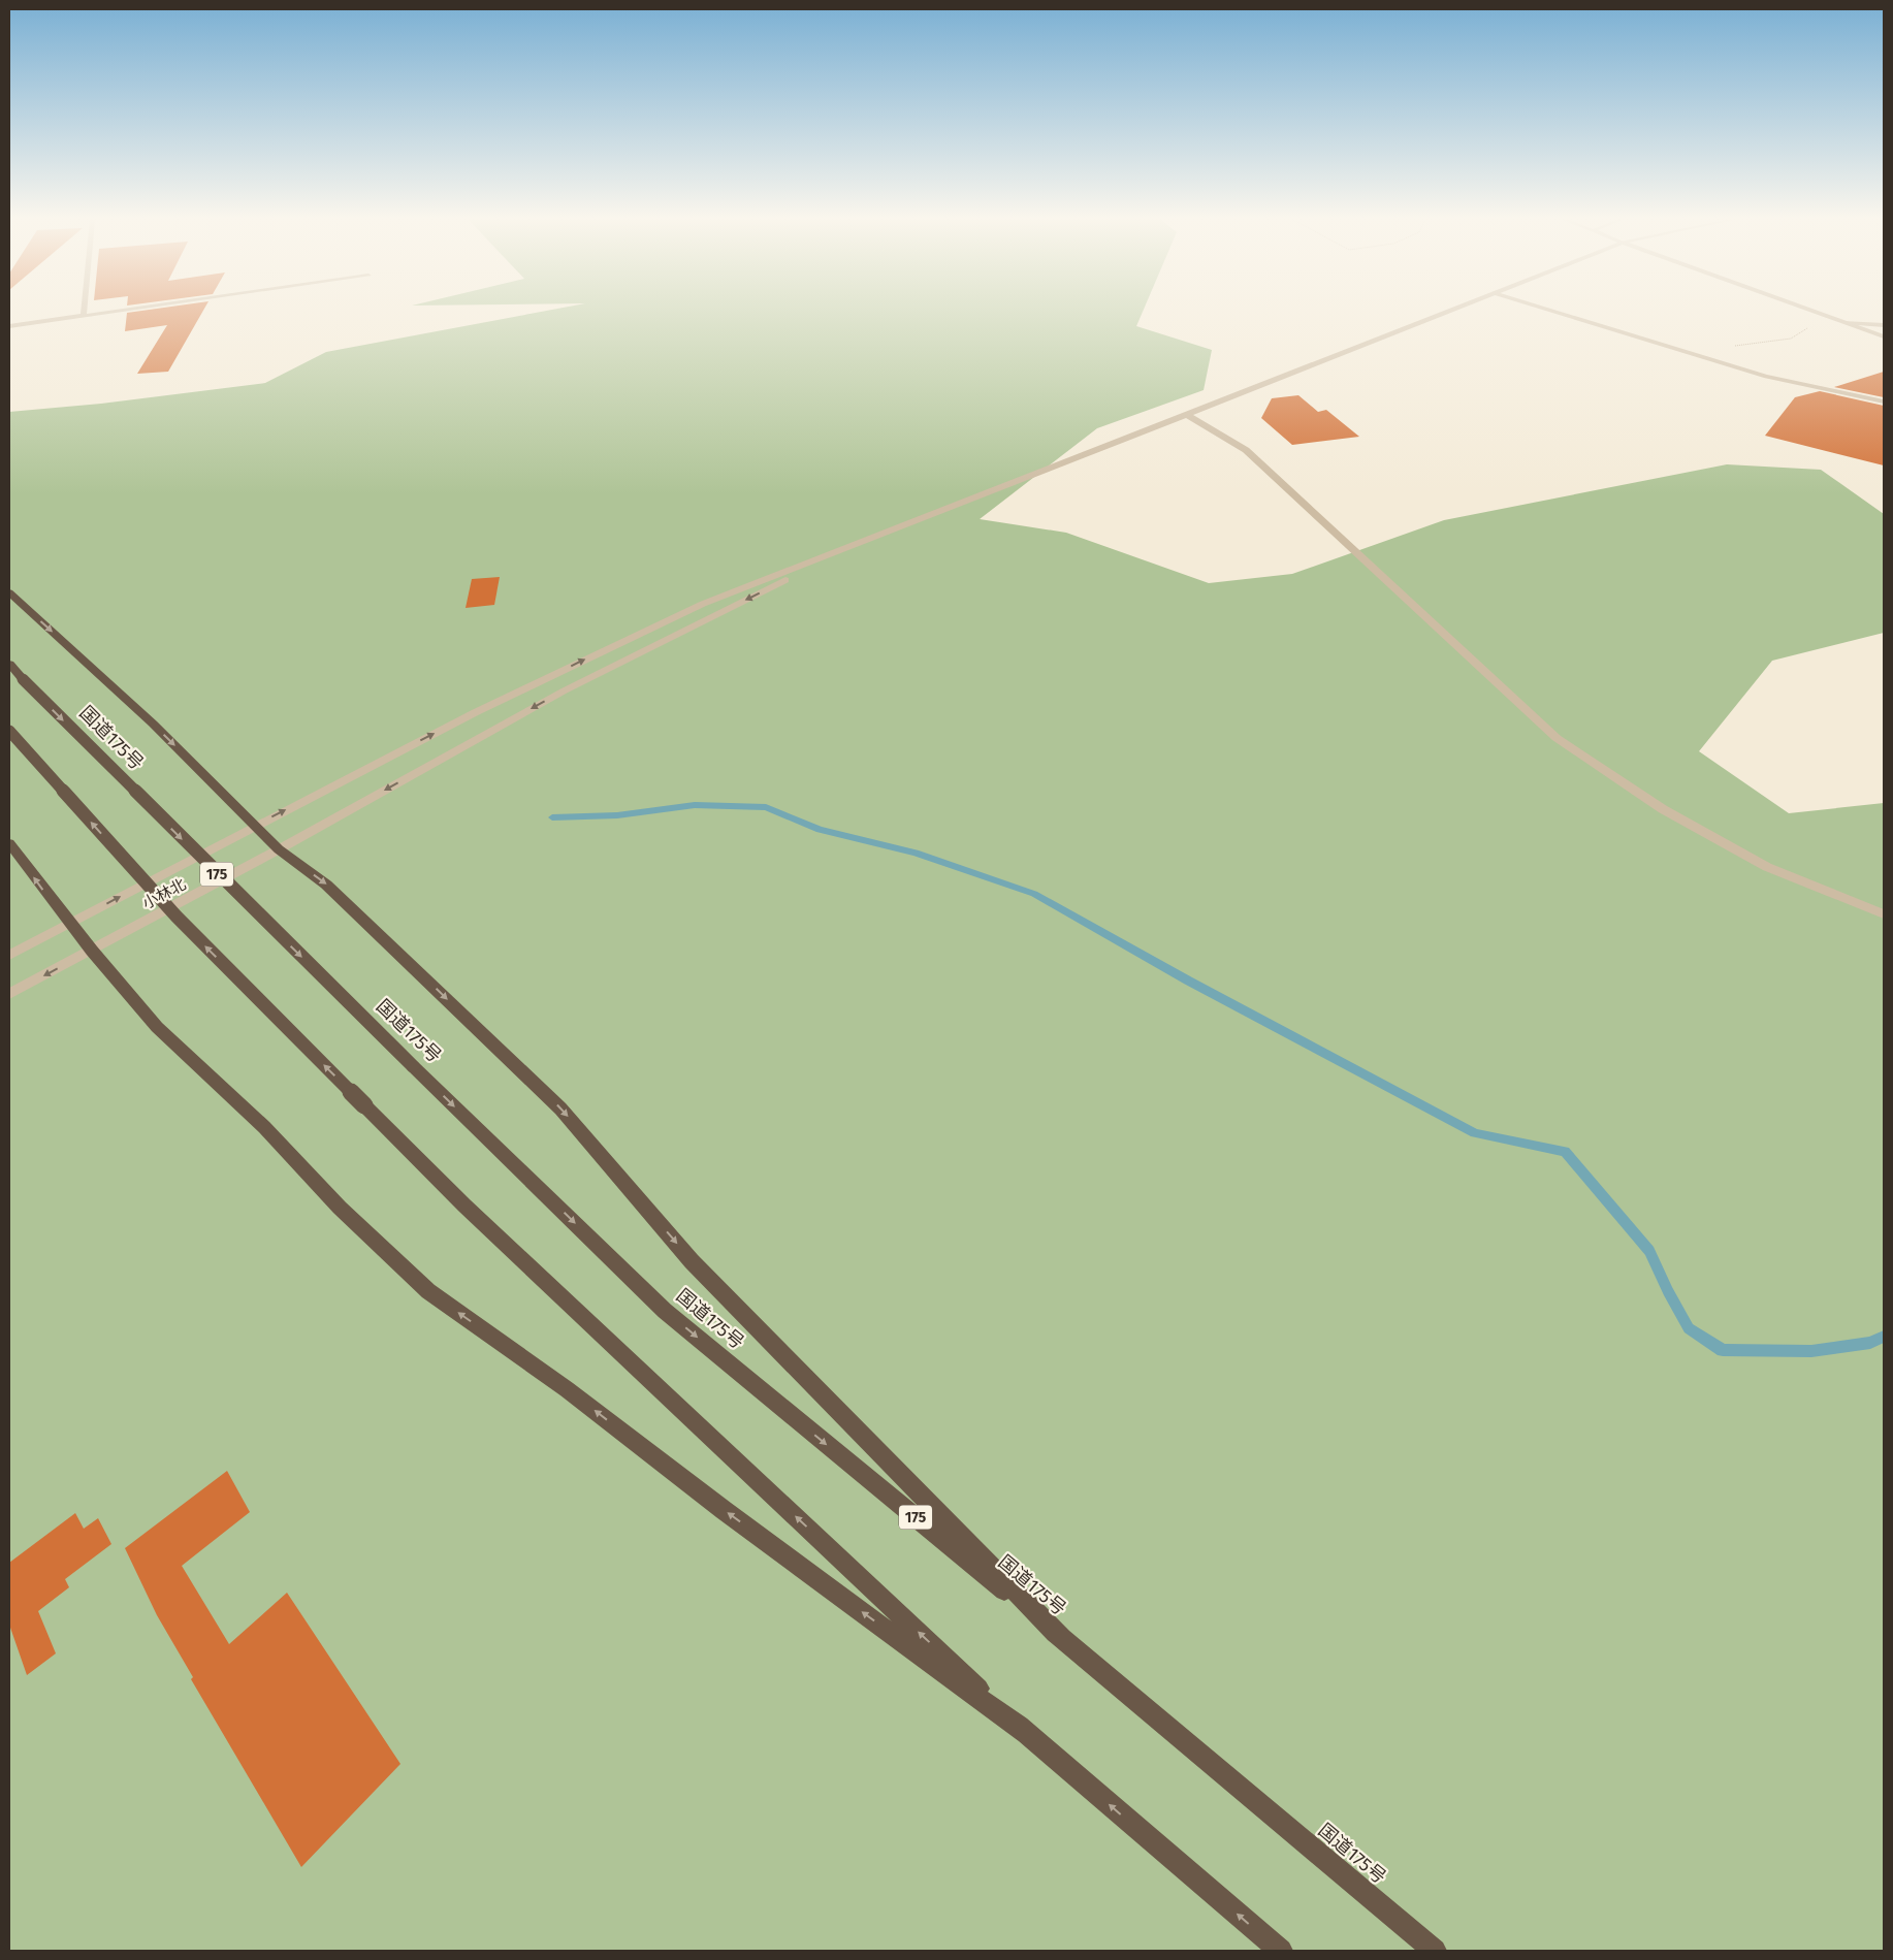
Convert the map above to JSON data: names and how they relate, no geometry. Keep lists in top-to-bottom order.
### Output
{
  "streets": {
    "highway": ["国道175号", "175"],
    "street": ["小林北"]
  }
}
